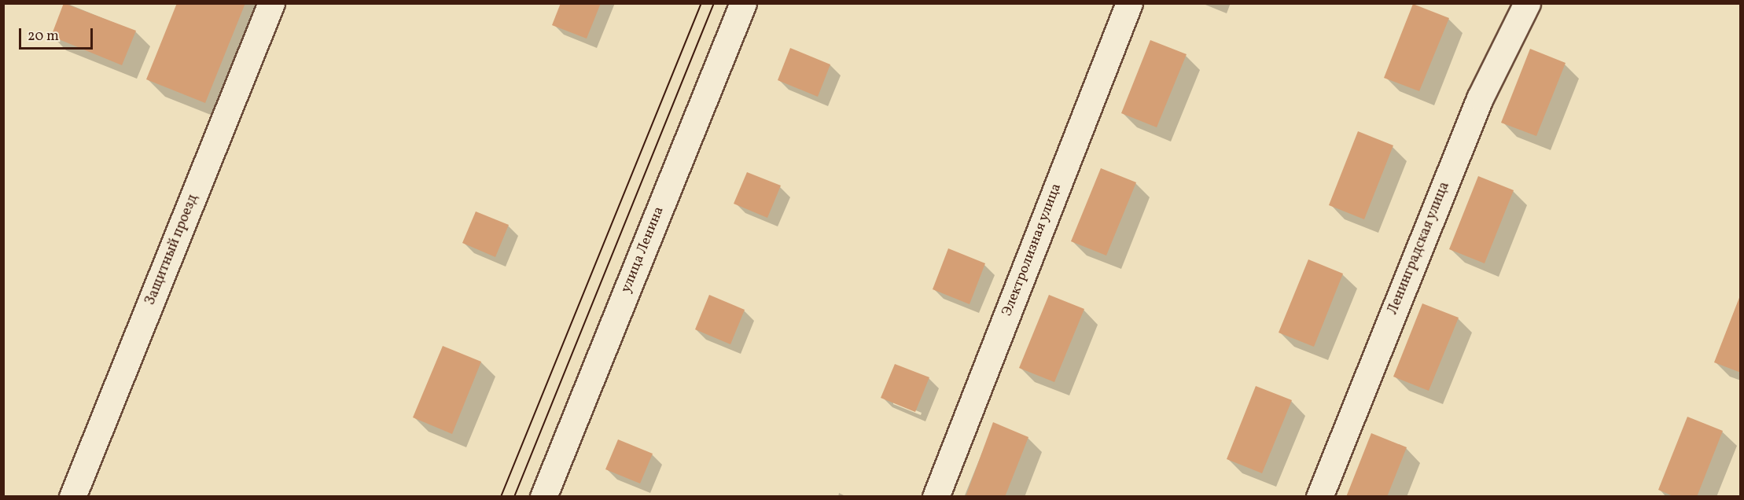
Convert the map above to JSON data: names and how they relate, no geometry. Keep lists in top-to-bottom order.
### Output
{
  "streets": {
    "street": [
      "Ленинградская улица",
      "Защитный проезд",
      "улица Ленина",
      "Электролизная улица"
    ]
  },
  "scale_bar": "20 m"
}
